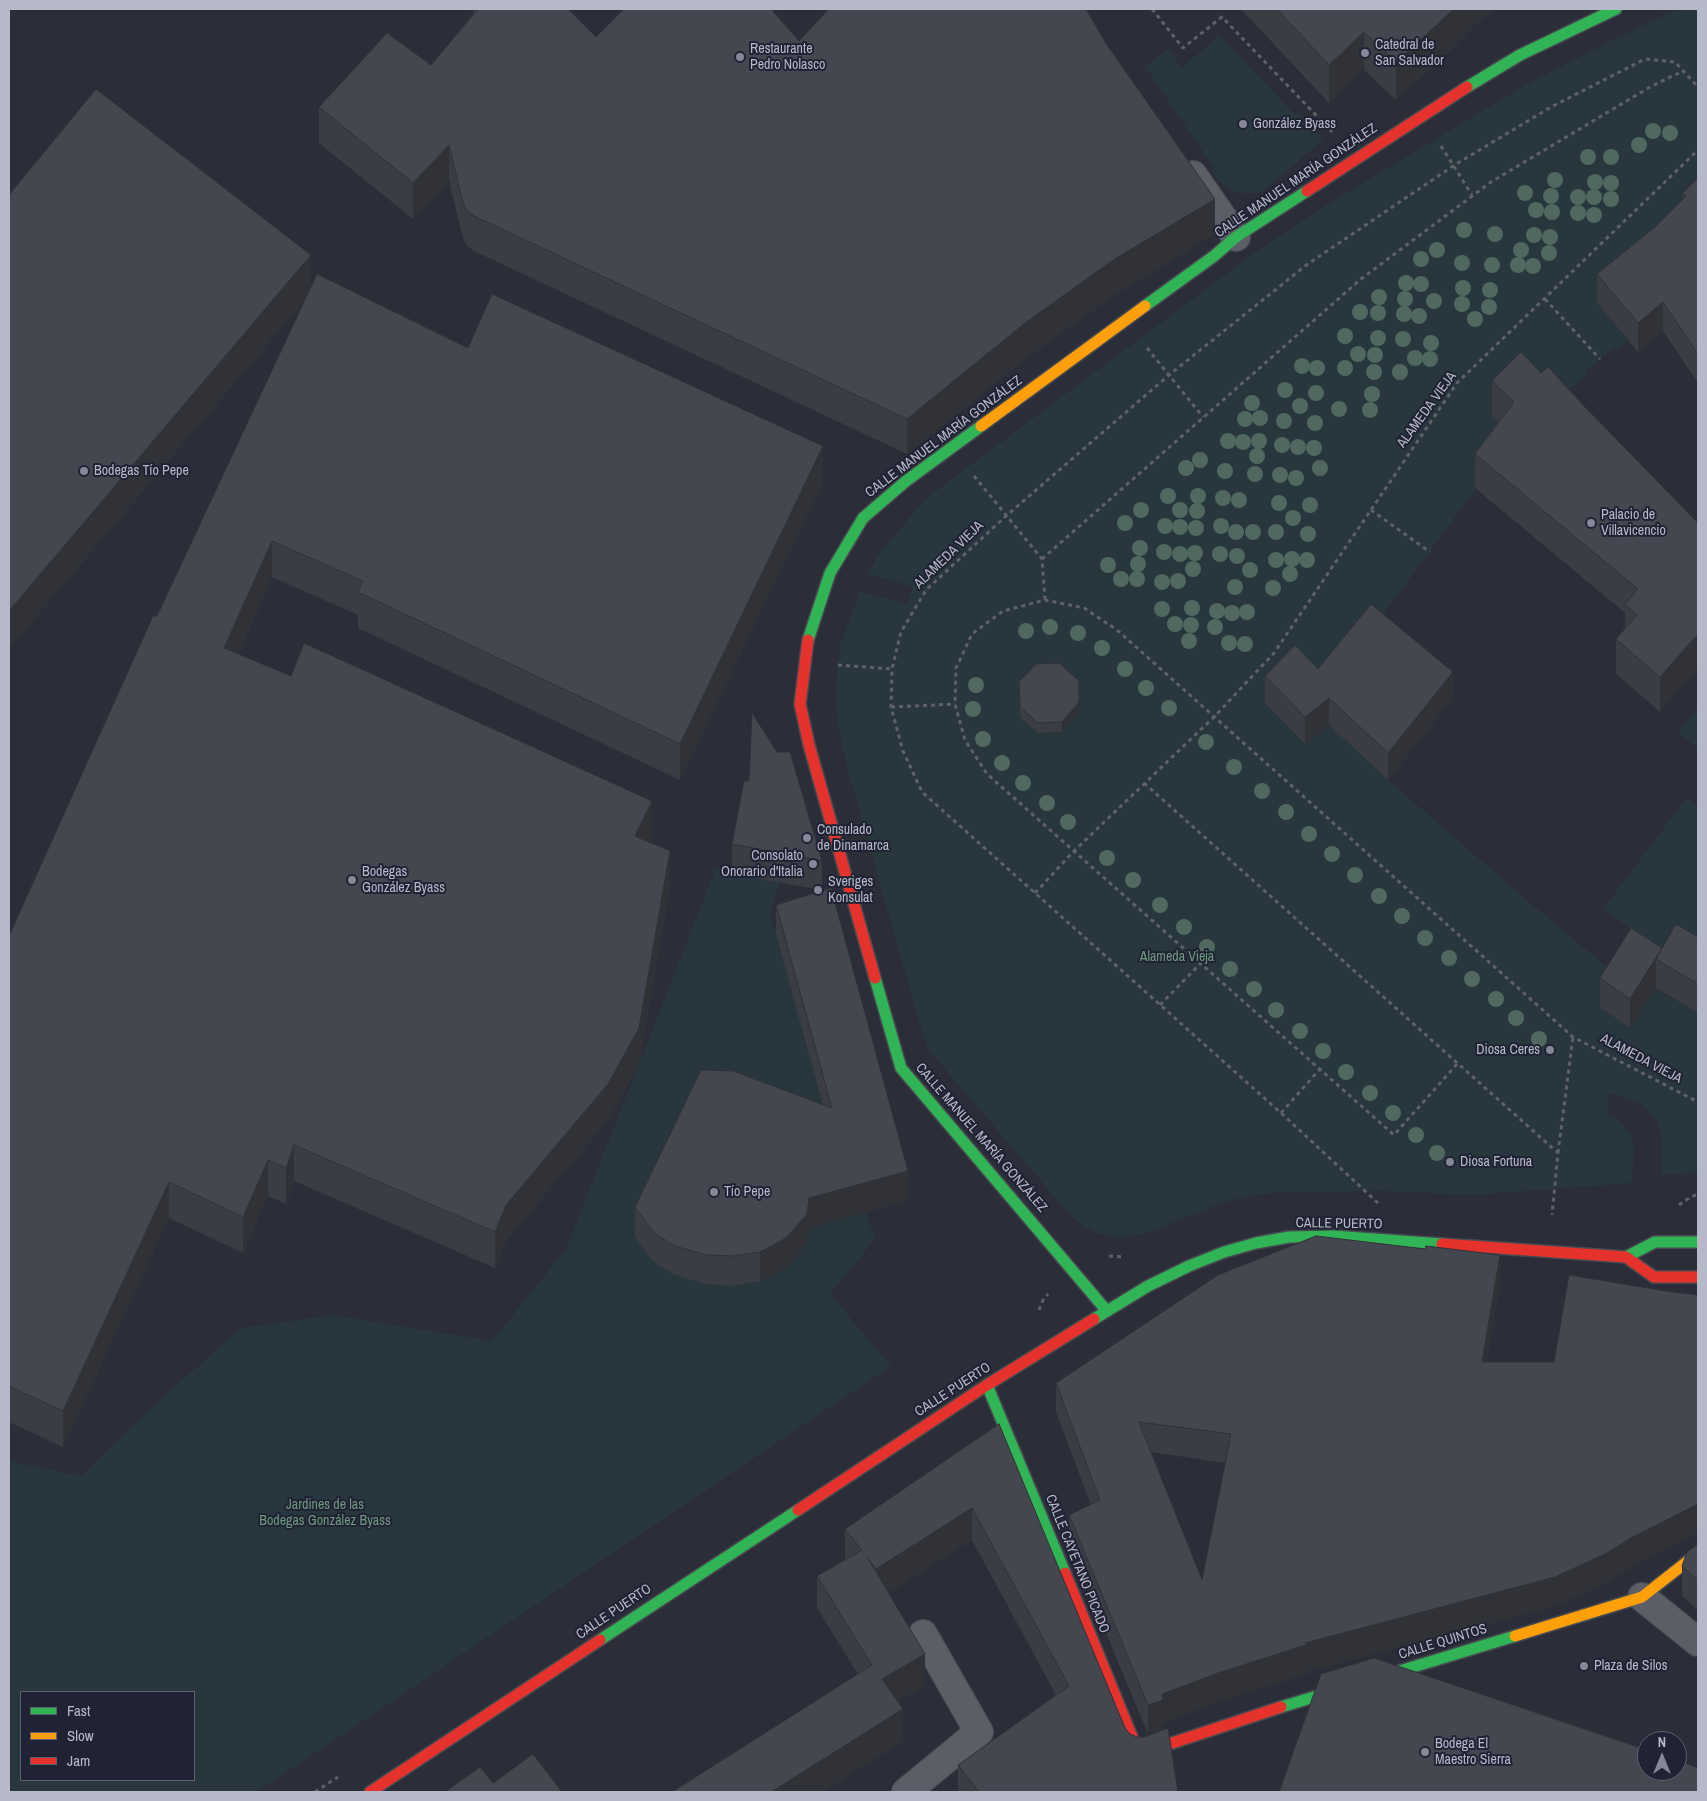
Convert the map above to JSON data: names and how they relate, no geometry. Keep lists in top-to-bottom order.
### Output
{
  "streets": {
    "street": [
      "CALLE MANUEL MARÍA GONZÁLEZ",
      "CALLE PUERTO",
      "CALLE CAYETANO PICADO",
      "CALLE QUINTOS"
    ],
    "path": ["ALAMEDA VIEJA"]
  },
  "crossings": [
    ["CALLE MANUEL MARÍA GONZÁLEZ", "CALLE PUERTO"],
    ["CALLE PUERTO", "CALLE CAYETANO PICADO"],
    ["CALLE CAYETANO PICADO", "CALLE QUINTOS"]
  ],
  "parks": ["Alameda Vieja", "Jardines de las Bodegas González Byass"],
  "places": [
    "Catedral de San Salvador",
    "Restaurante Pedro Nolasco",
    "González Byass",
    "Bodegas Tío Pepe",
    "Palacio de Villavicencio",
    "Consulado de Dinamarca",
    "Consolato Onorario d'Italia",
    "Bodegas González Byass",
    "Sveriges Konsulat",
    "Diosa Ceres",
    "Diosa Fortuna",
    "Tío Pepe",
    "Plaza de Silos",
    "Bodega El Maestro Sierra"
  ],
  "legend": ["Fast", "Slow", "Jam"],
  "north": "top"
}
